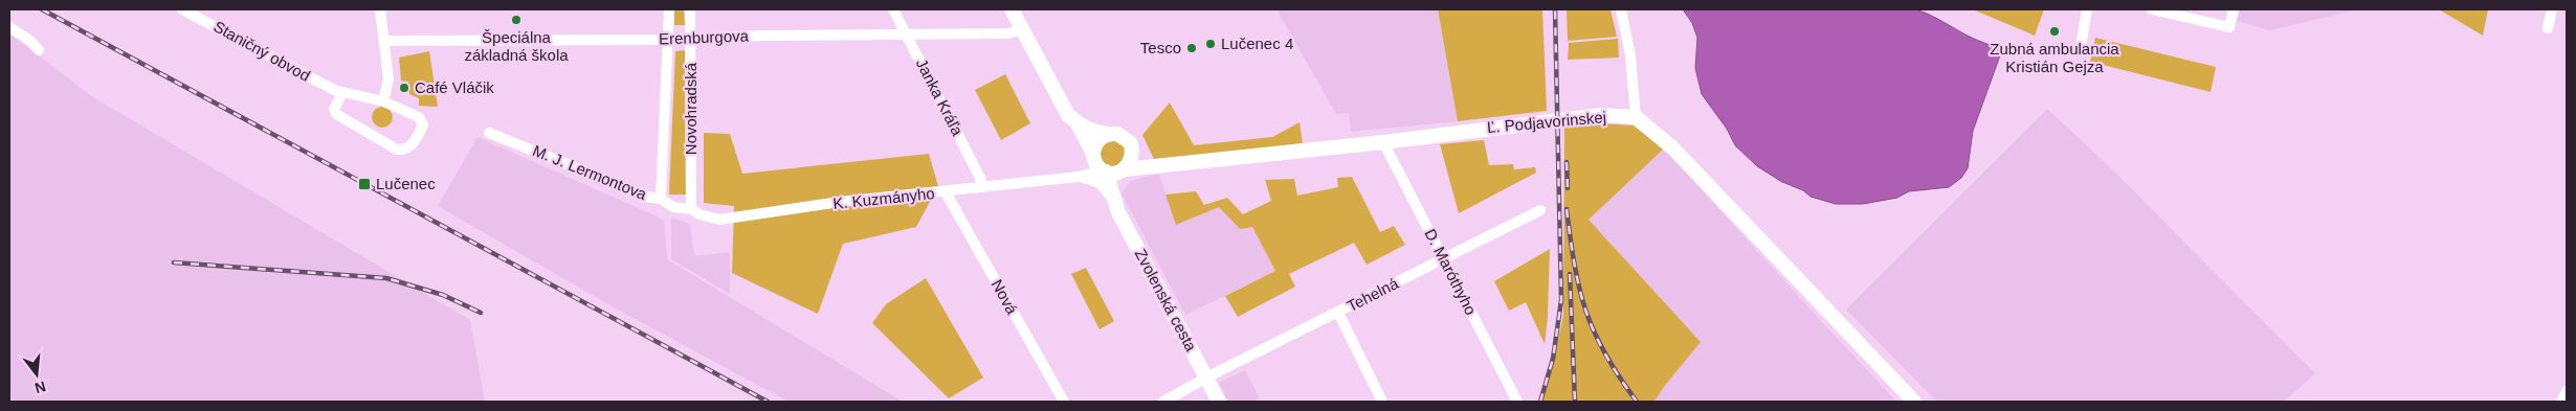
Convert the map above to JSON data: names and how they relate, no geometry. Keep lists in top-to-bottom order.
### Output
{
  "streets": {
    "street": [
      "Erenburgova",
      "Staničný obvod",
      "Janka Kráľa",
      "Novohradská",
      "Ľ. Podjavorinskej",
      "M. J. Lermontova",
      "K. Kuzmányho",
      "D. Maróthyho",
      "Tehelná",
      "Nová",
      "Zvolenská cesta"
    ]
  },
  "crossings": [
    ["Erenburgova", "Janka Kráľa"],
    ["Erenburgova", "Novohradská"],
    ["Erenburgova", "Zvolenská cesta"],
    ["Janka Kráľa", "K. Kuzmányho"],
    ["Novohradská", "M. J. Lermontova"],
    ["Novohradská", "K. Kuzmányho"],
    ["Ľ. Podjavorinskej", "D. Maróthyho"],
    ["Ľ. Podjavorinskej", "Zvolenská cesta"],
    ["M. J. Lermontova", "K. Kuzmányho"],
    ["K. Kuzmányho", "Nová"],
    ["K. Kuzmányho", "Zvolenská cesta"],
    ["D. Maróthyho", "Tehelná"],
    ["Tehelná", "Zvolenská cesta"]
  ],
  "places": {
    "other": [
      "Špeciálna základná škola",
      "Zubná ambulancia Kristián Gejza",
      "Lučenec 4",
      "Tesco",
      "Café Vláčik"
    ],
    "transit": ["Lučenec"]
  },
  "north": "bottom"
}
